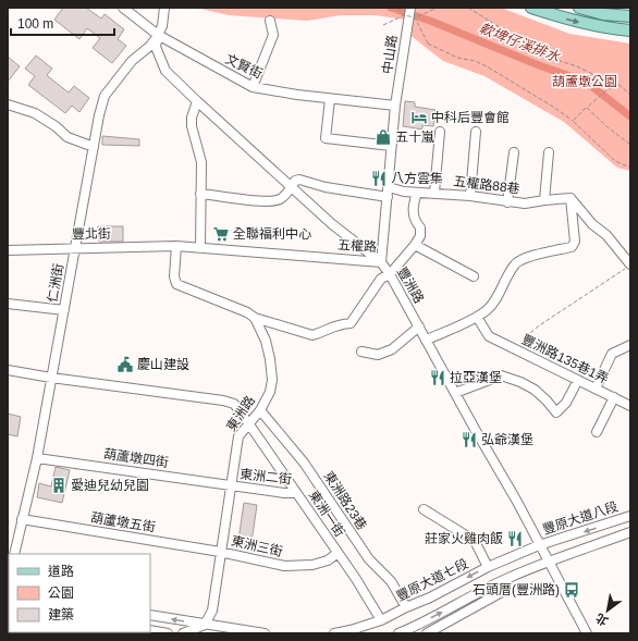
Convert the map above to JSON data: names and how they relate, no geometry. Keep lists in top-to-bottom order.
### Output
{
  "streets": {
    "street": [
      "中山路",
      "文賢街",
      "五權路88巷",
      "豐北街",
      "五權路",
      "仁洲街",
      "豐洲路",
      "豐洲路135巷1弄",
      "東洲路",
      "葫蘆墩四街",
      "東洲二街",
      "東洲路23巷",
      "東洲一街",
      "豐原大道八段",
      "葫蘆墩五街",
      "東洲三街",
      "豐原大道七段"
    ]
  },
  "crossings": [
    ["中山路", "文賢街"],
    ["中山路", "五權路"],
    ["文賢街", "五權路"],
    ["文賢街", "仁洲街"],
    ["文賢街", "豐洲路"],
    ["五權路88巷", "五權路"],
    ["五權路88巷", "豐洲路"],
    ["豐北街", "五權路"],
    ["豐北街", "仁洲街"],
    ["五權路", "豐洲路"],
    ["仁洲街", "豐洲路"],
    ["仁洲街", "葫蘆墩四街"],
    ["仁洲街", "東洲一街"],
    ["仁洲街", "葫蘆墩五街"],
    ["豐洲路", "豐原大道八段"],
    ["豐洲路", "豐原大道七段"],
    ["東洲路", "葫蘆墩四街"],
    ["東洲路", "東洲二街"],
    ["東洲路", "東洲路23巷"],
    ["東洲路", "東洲一街"],
    ["東洲路", "葫蘆墩五街"],
    ["東洲路", "東洲三街"],
    ["葫蘆墩四街", "東洲二街"],
    ["東洲二街", "東洲一街"],
    ["東洲路23巷", "豐原大道七段"],
    ["東洲一街", "東洲三街"],
    ["東洲一街", "豐原大道七段"],
    ["豐原大道八段", "豐原大道七段"],
    ["葫蘆墩五街", "東洲三街"]
  ],
  "water": ["軟埤仔溪排水"],
  "parks": ["葫蘆墩公園"],
  "places": {
    "hotel": ["中科后豐會館"],
    "shop": ["五十嵐"],
    "restaurant": [
      "八方雲集",
      "拉亞漢堡",
      "弘爺漢堡",
      "莊家火雞肉飯"
    ],
    "supermarket": ["全聯福利中心"],
    "public building": ["慶山建設"],
    "building": ["愛迪兒幼兒園"],
    "bus stop": ["石頭厝(豐洲路)"]
  },
  "legend": ["道路", "公園", "建築"],
  "scale_bar": "100 m",
  "north": "bottom left"
}
